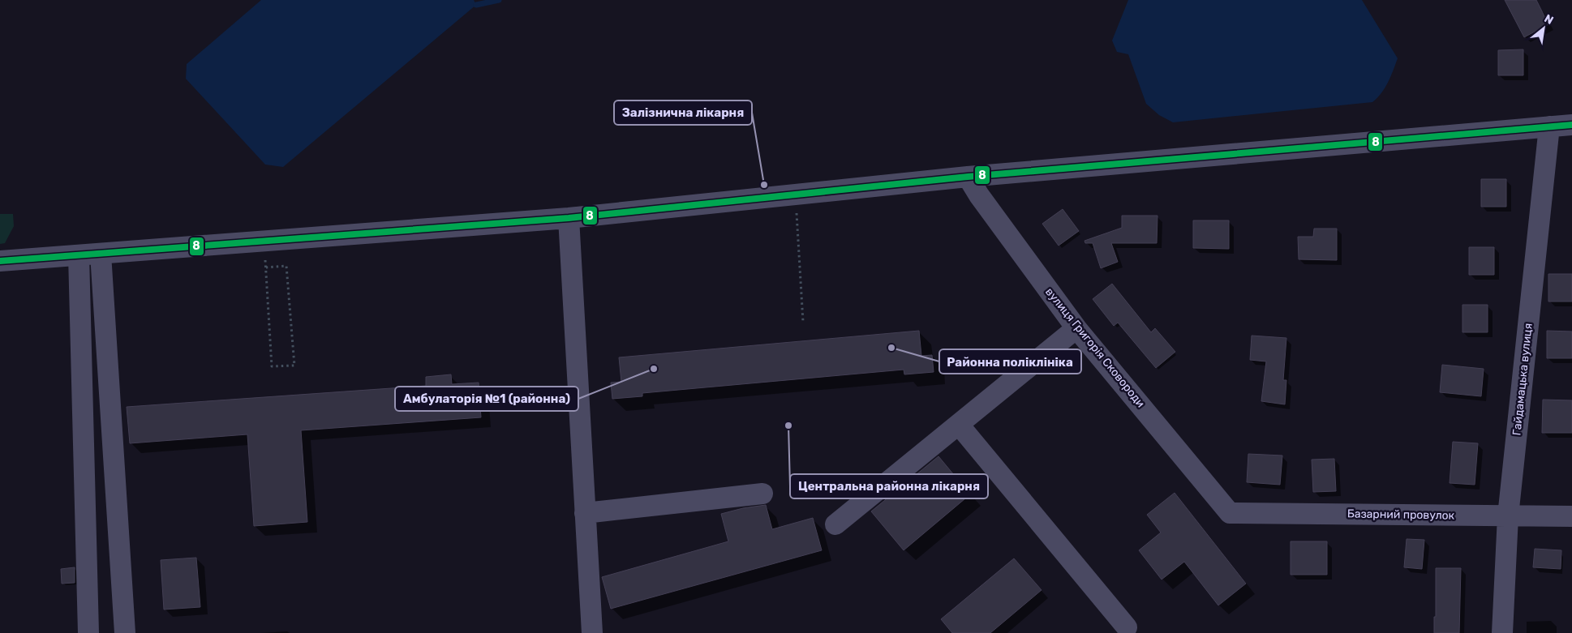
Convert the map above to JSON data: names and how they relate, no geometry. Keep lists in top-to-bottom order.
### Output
{
  "streets": {
    "street": ["вулиця Григорія Сковороди", "Гайдамацька вулиця", "Базарний провулок"]
  },
  "crossings": [
    ["вулиця Григорія Сковороди", "Базарний провулок"],
    ["Гайдамацька вулиця", "Базарний провулок"]
  ],
  "places": [
    "Залізнична лікарня",
    "Районна поліклініка",
    "Амбулаторія №1 (районна)",
    "Центральна районна лікарня"
  ],
  "lines": ["transit line 8"],
  "north": "top right"
}
